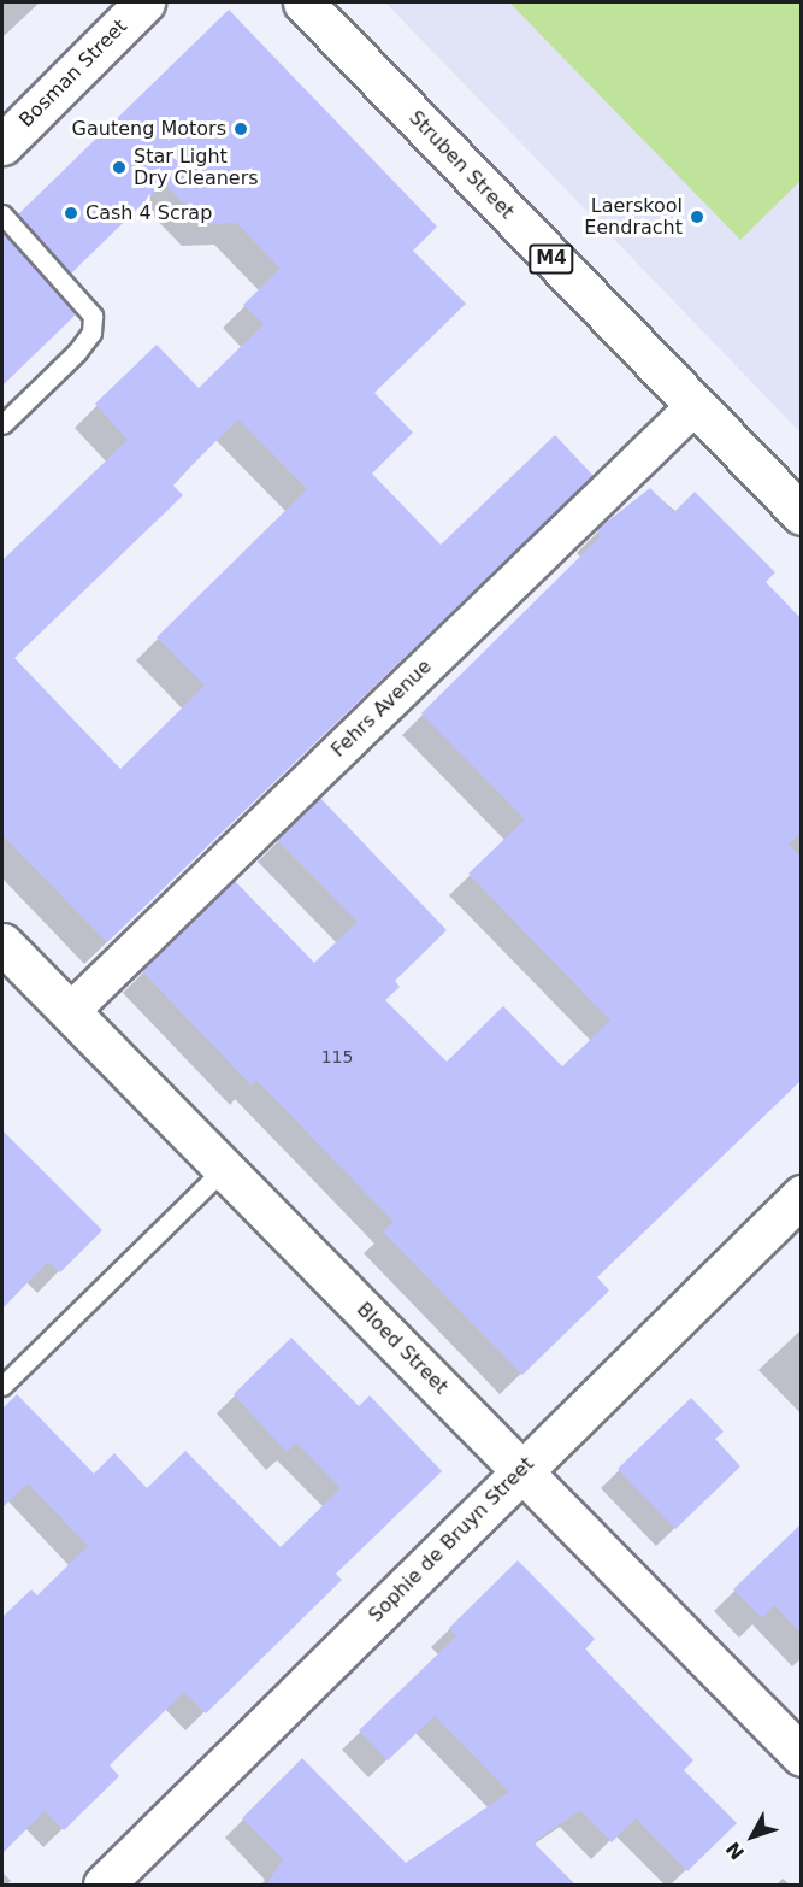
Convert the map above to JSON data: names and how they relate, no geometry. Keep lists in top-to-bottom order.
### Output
{
  "streets": {
    "main road": [
      "Bosman Street",
      "Struben Street",
      "M4",
      "Bloed Street",
      "Sophie de Bruyn Street"
    ],
    "street": ["Fehrs Avenue"]
  },
  "crossings": [
    ["Struben Street", "Fehrs Avenue"],
    ["Fehrs Avenue", "Bloed Street"],
    ["Bloed Street", "Sophie de Bruyn Street"]
  ],
  "places": [
    "Gauteng Motors",
    "Star Light Dry Cleaners",
    "Cash 4 Scrap",
    "Laerskool Eendracht"
  ],
  "house_numbers": ["115"],
  "north": "bottom left"
}
